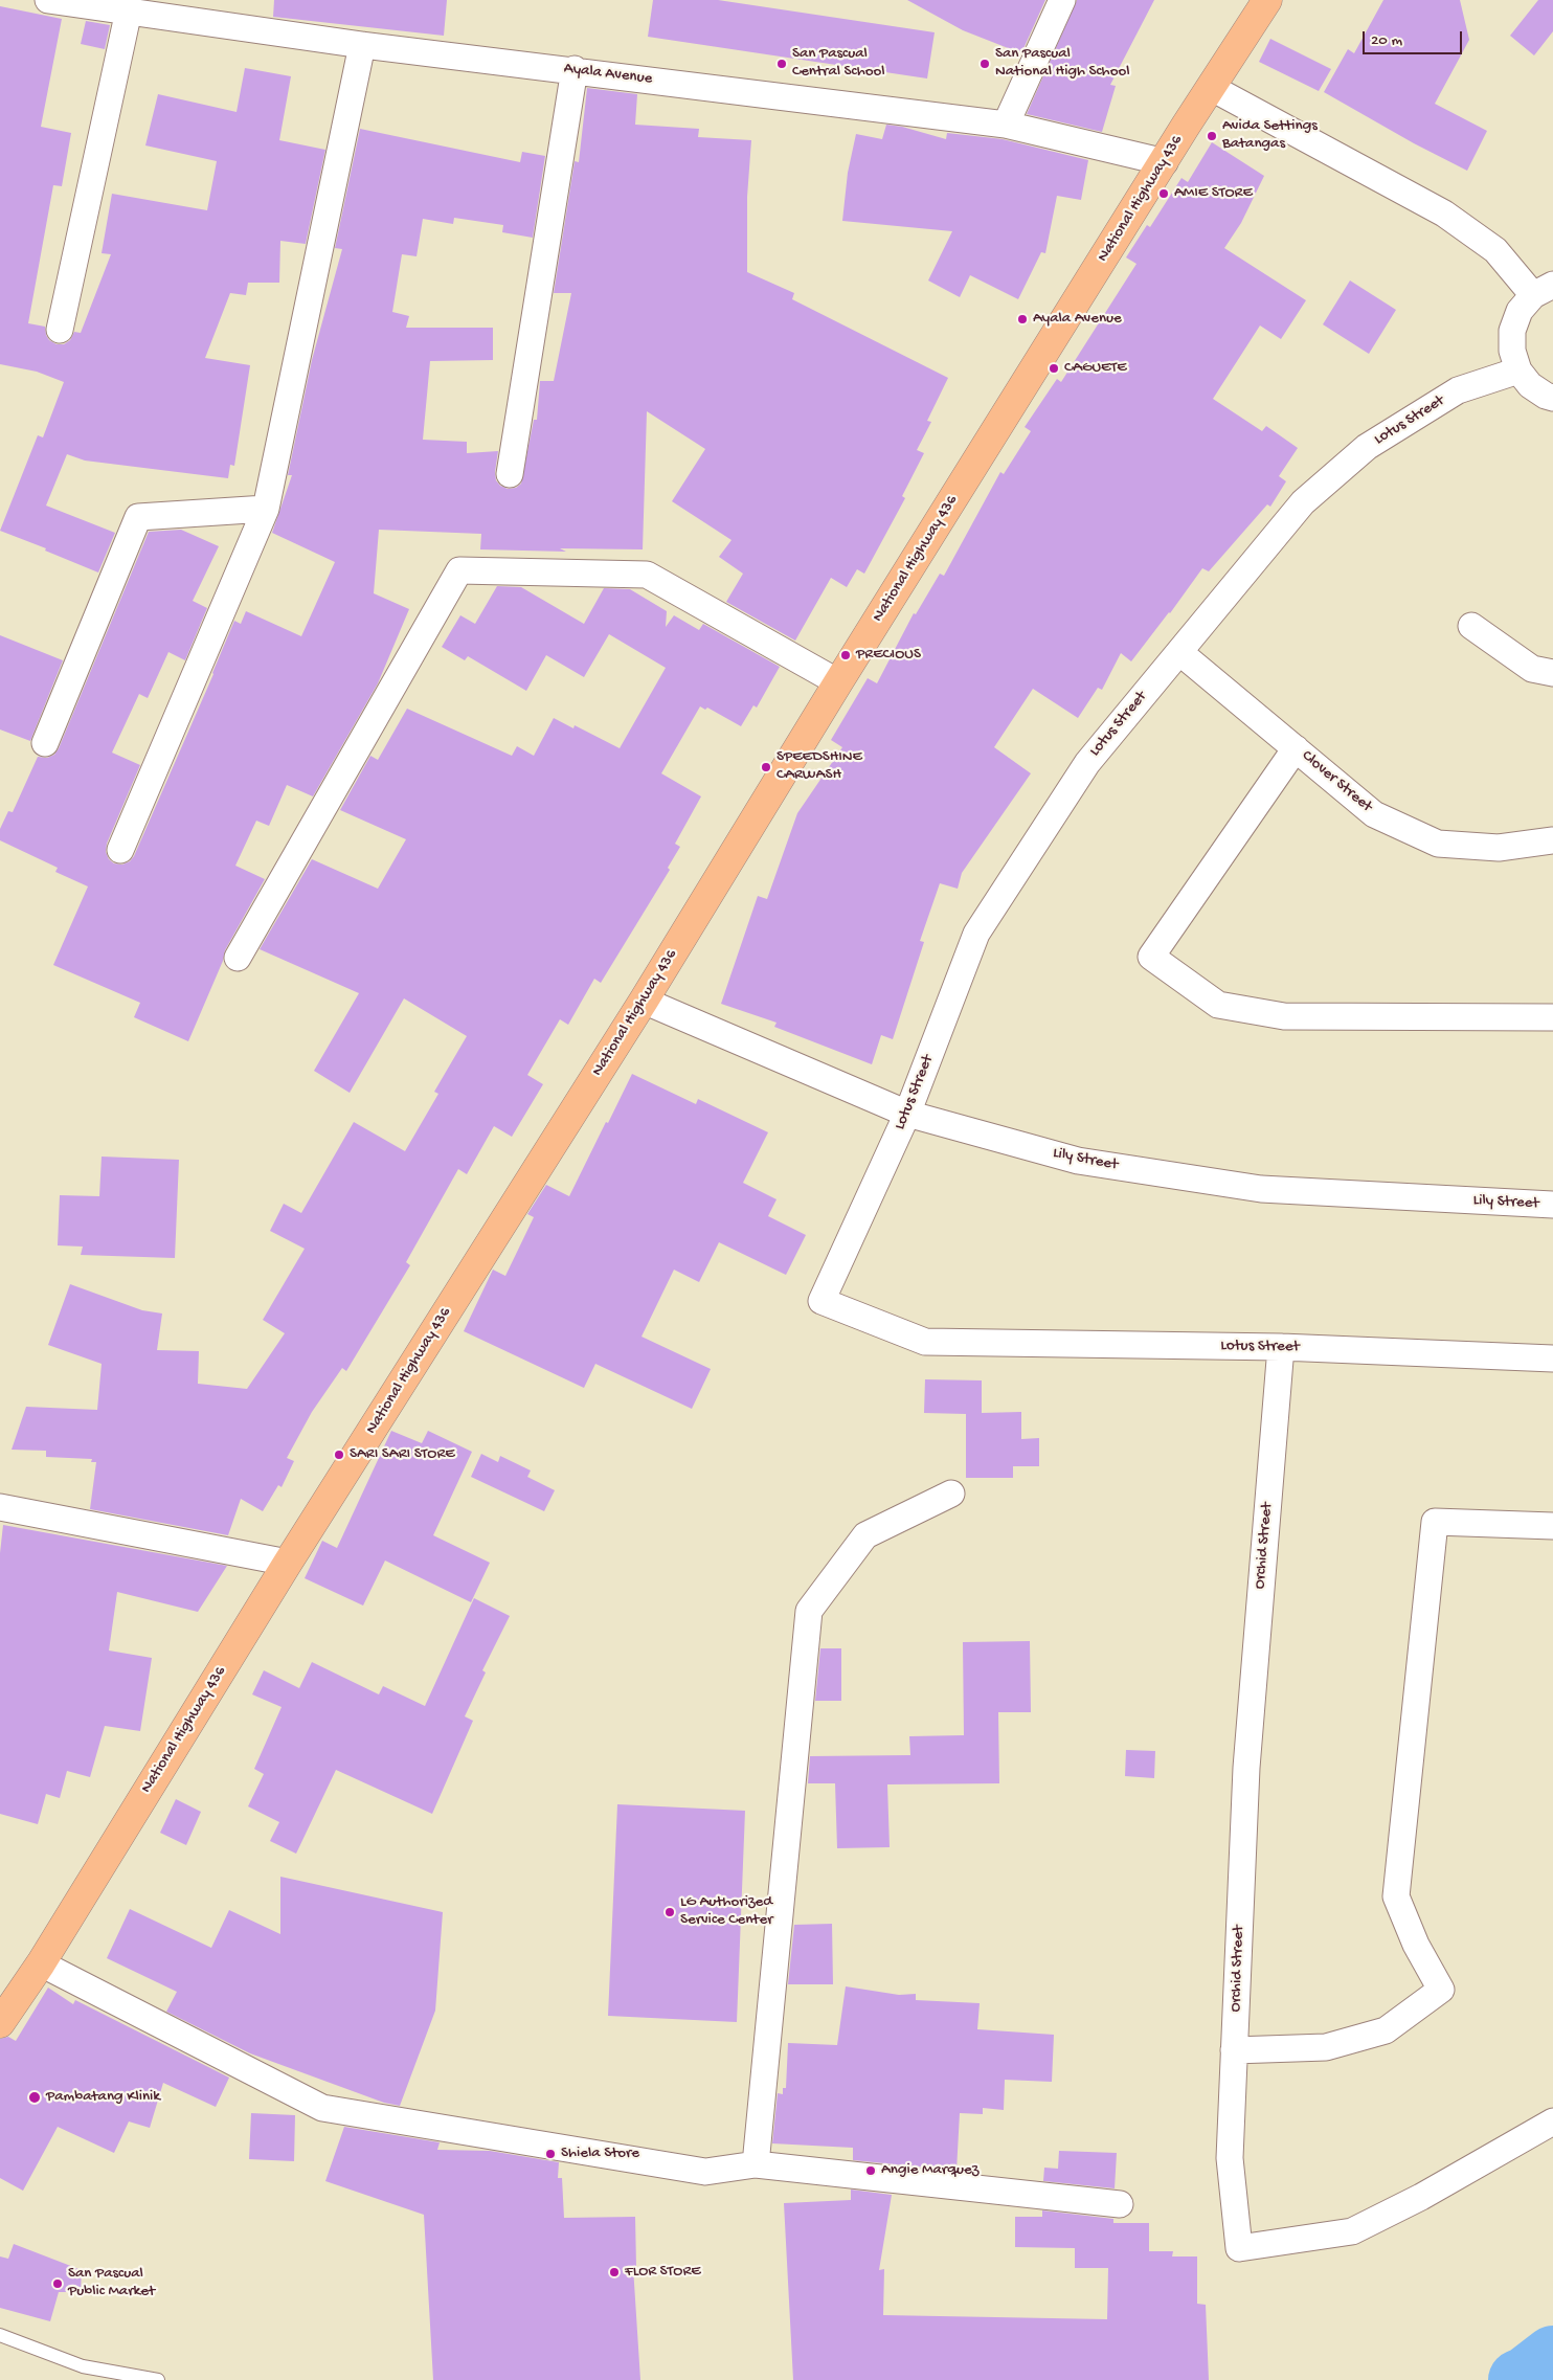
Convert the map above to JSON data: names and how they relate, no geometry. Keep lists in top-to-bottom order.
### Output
{
  "streets": {
    "main road": ["National Highway 436"],
    "street": [
      "Ayala Avenue",
      "Lotus Street",
      "Clover Street",
      "Lily Street",
      "Orchid Street"
    ]
  },
  "crossings": [
    ["Ayala Avenue", "National Highway 436"],
    ["National Highway 436", "Lily Street"],
    ["Lotus Street", "Clover Street"],
    ["Lotus Street", "Lily Street"],
    ["Lotus Street", "Orchid Street"]
  ],
  "places": [
    "San Pascual Central School",
    "San Pascual National High School",
    "Avida Settings Batangas",
    "AMIE STORE",
    "Ayala Avenue",
    "CAGUETE",
    "PRECIOUS",
    "SPEEDSHINE CARWASH",
    "SARI SARI STORE",
    "LG Authorized Service Center",
    "Pambatang Klinik",
    "Shiela Store",
    "Angie Marquez",
    "FLOR STORE",
    "San Pascual Public Market"
  ],
  "scale_bar": "20 m"
}
